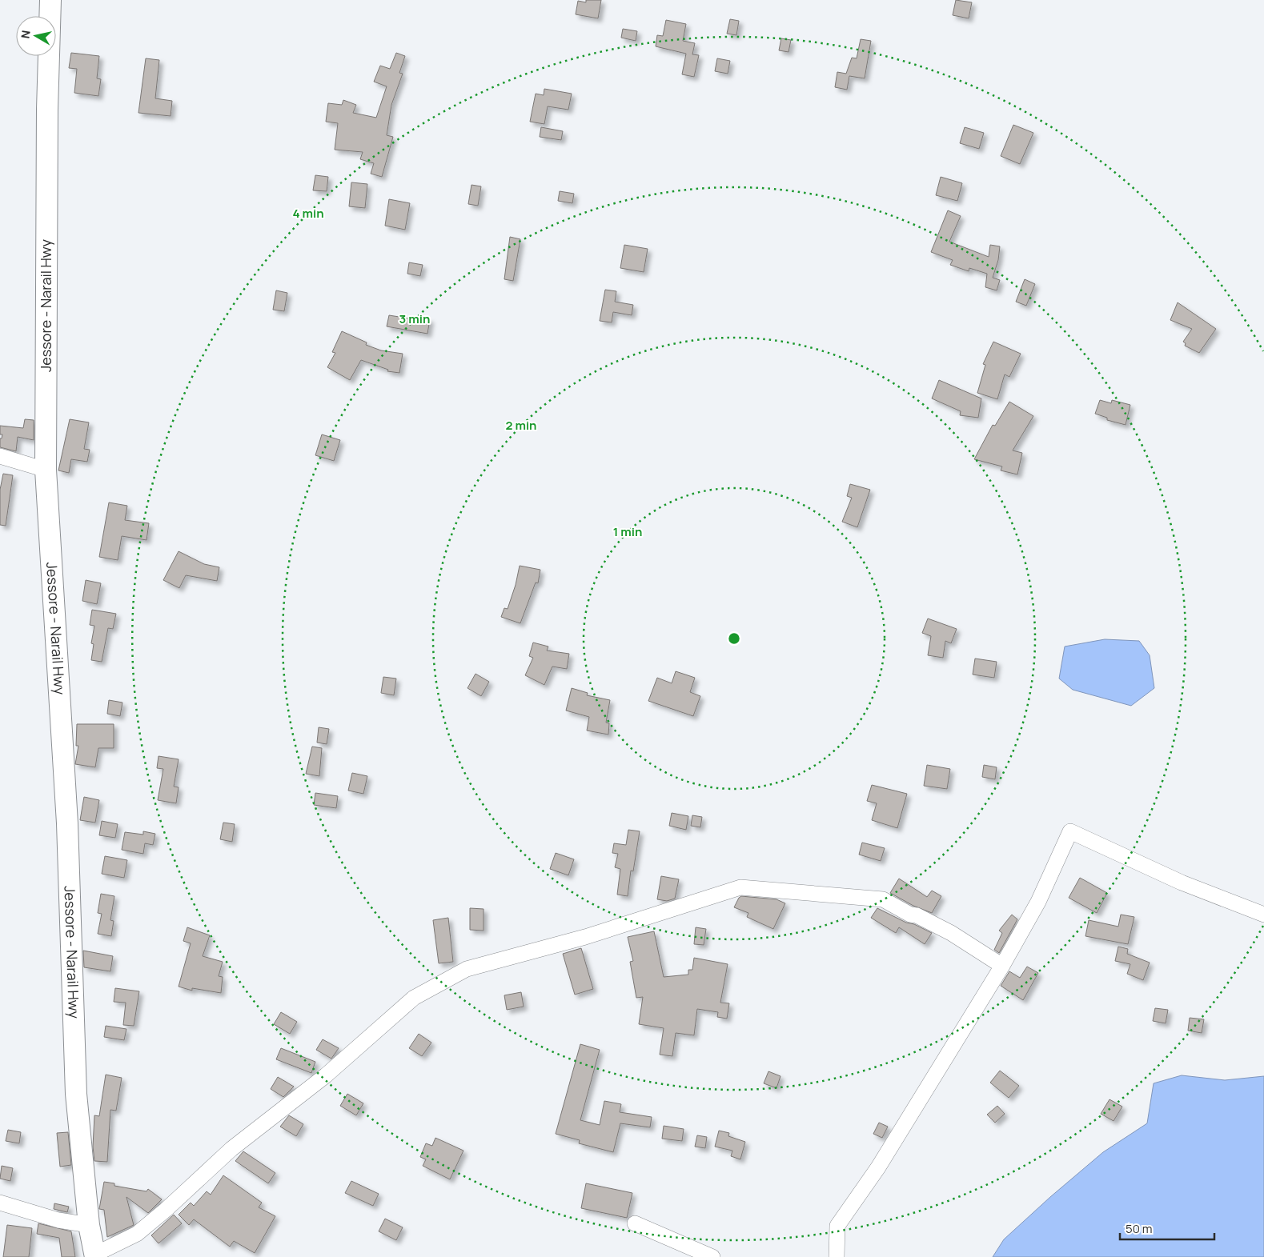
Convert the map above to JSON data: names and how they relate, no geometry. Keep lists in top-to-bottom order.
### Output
{
  "streets": {
    "highway": ["Jessore - Narail Hwy"]
  },
  "scale_bar": "50 m",
  "north": "left",
  "rings": [
    "4 min",
    "3 min",
    "2 min",
    "1 min"
  ]
}
